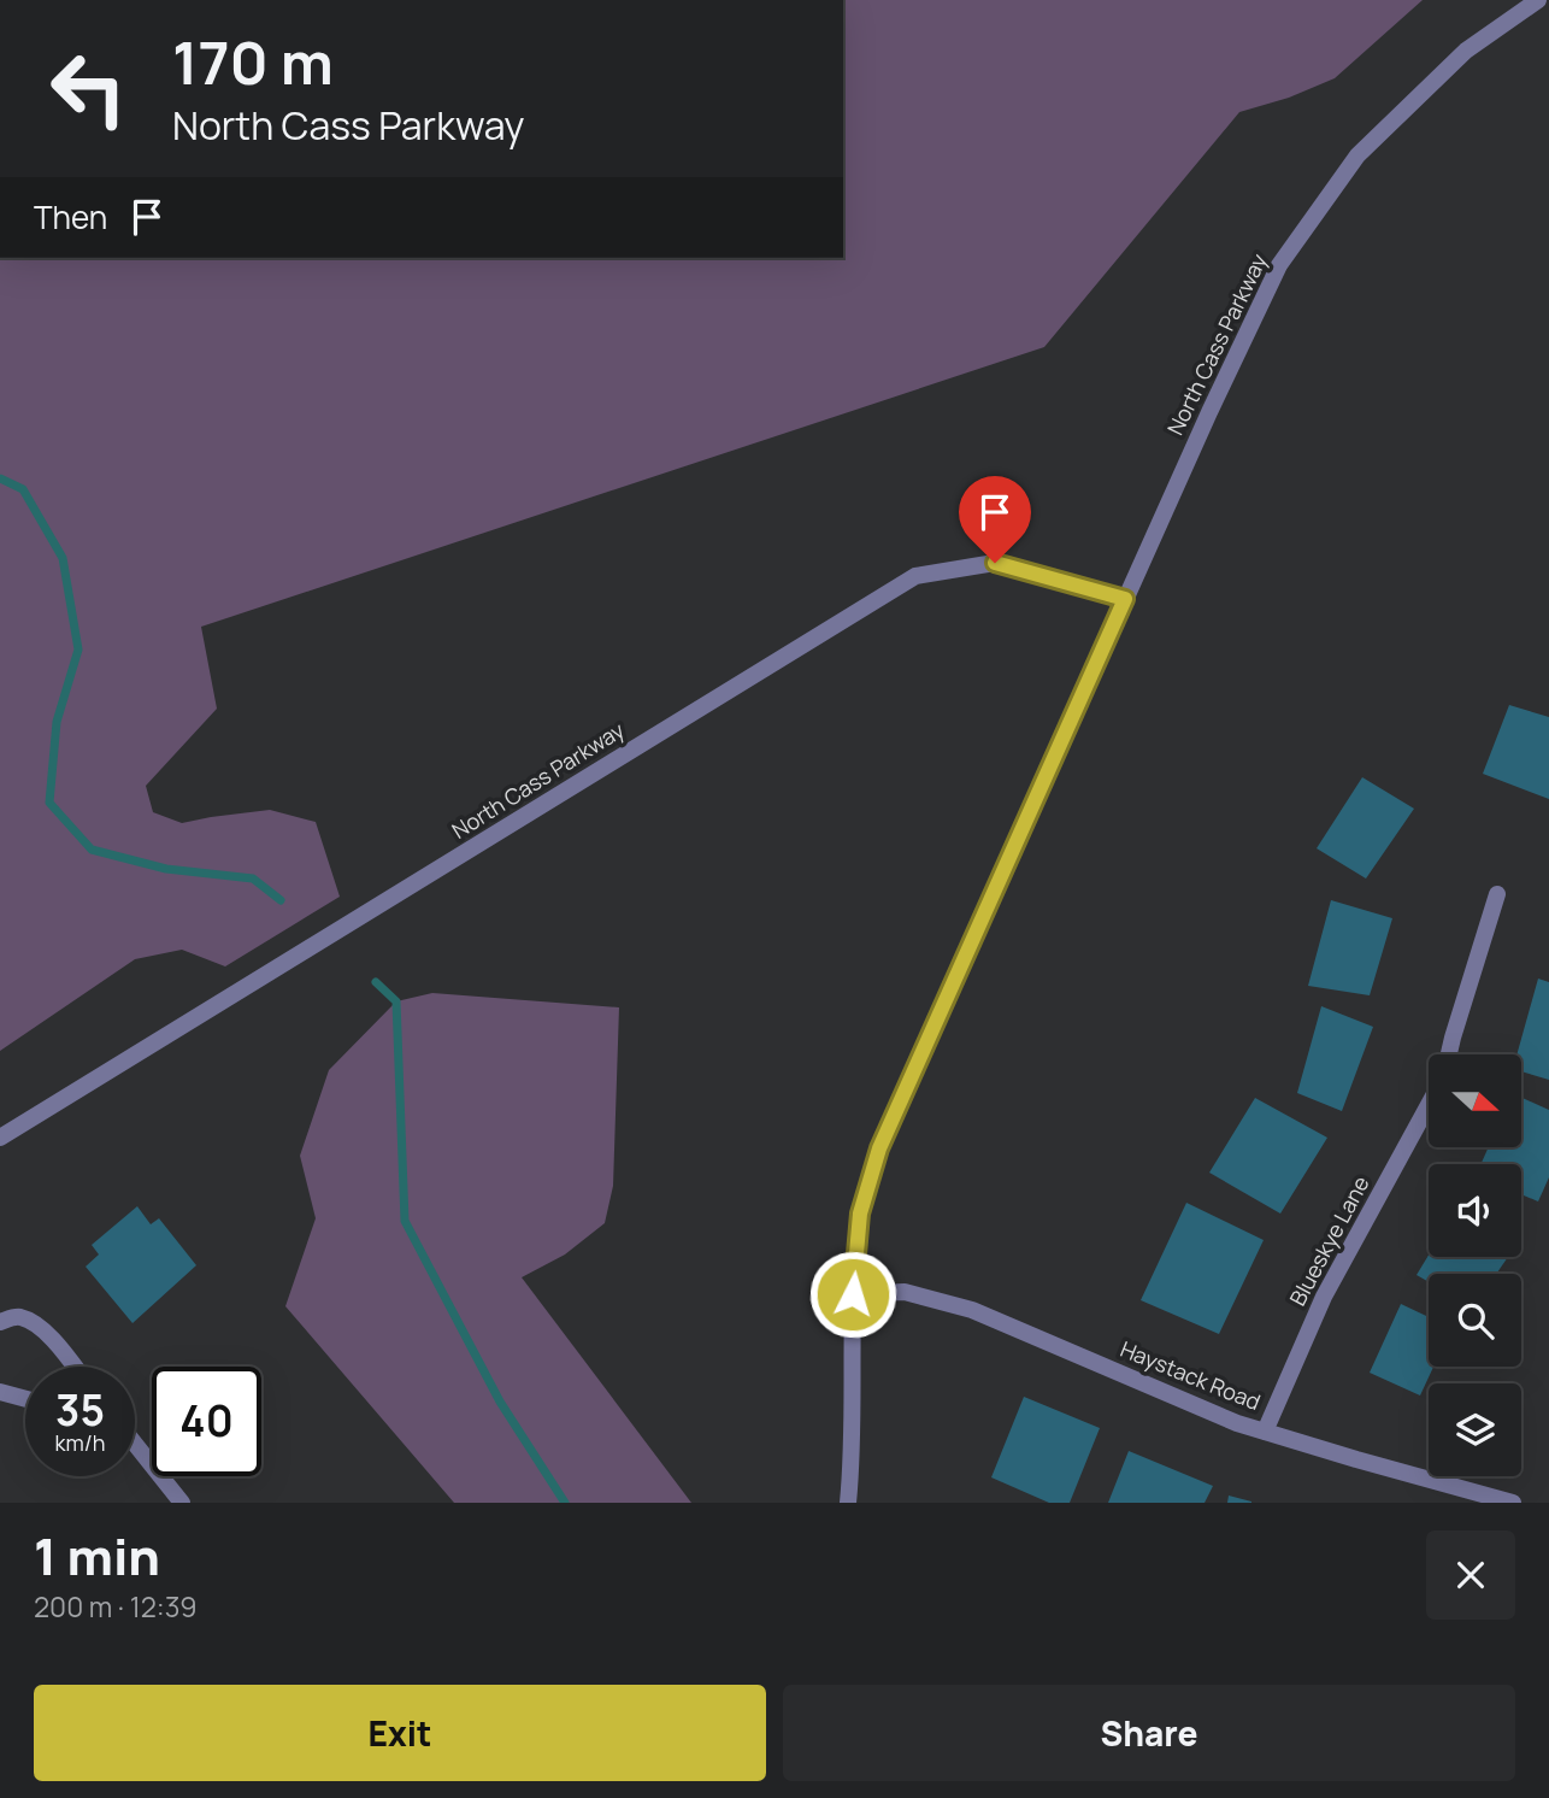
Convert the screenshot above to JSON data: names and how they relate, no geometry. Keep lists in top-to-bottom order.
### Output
{
  "streets": {
    "street": ["North Cass Parkway", "Blueskye Lane", "Haystack Road"]
  },
  "crossings": [
    ["North Cass Parkway", "Haystack Road"],
    ["Blueskye Lane", "Haystack Road"]
  ],
  "north": "right",
  "page": {
    "turn": ["170 m", "North Cass Parkway"],
    "then": "Then",
    "speed": "35 km/h",
    "limit": "40",
    "heading": ["1 min", "200 m · 12:39"],
    "buttons": ["Exit", "Share"]
  }
}
